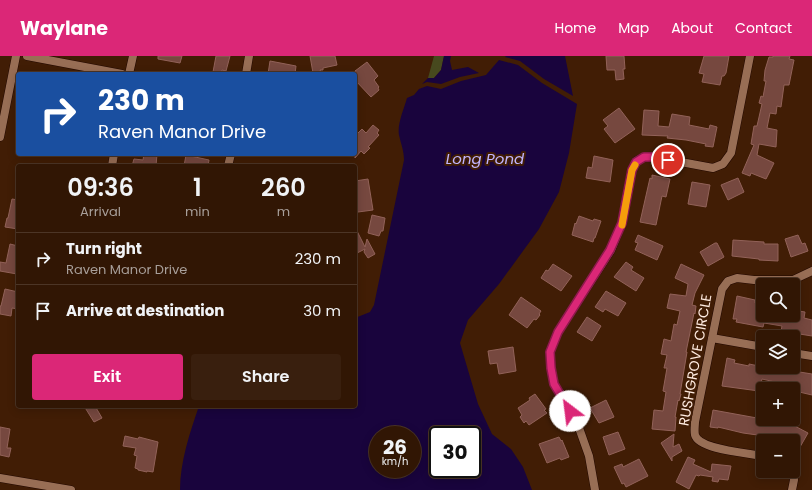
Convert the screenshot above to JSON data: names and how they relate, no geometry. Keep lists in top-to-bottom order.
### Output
{
  "streets": {
    "street": ["RUSHGROVE CIRCLE"]
  },
  "water": ["Long Pond"],
  "page": {
    "header": "Waylane",
    "nav": [
      "Home",
      "Map",
      "About",
      "Contact"
    ],
    "turn": ["230 m", "Raven Manor Drive"],
    "eta": [
      "09:36",
      "Arrival",
      "1",
      "min",
      "260",
      "m"
    ],
    "list": [
      {
        "name": "Turn right",
        "note": "Raven Manor Drive",
        "value": "230 m"
      },
      {
        "name": "Arrive at destination",
        "value": "30 m"
      }
    ],
    "map_buttons": ["+", "−"],
    "buttons": ["Exit", "Share"],
    "speed": "26 km/h",
    "limit": "30"
  }
}
